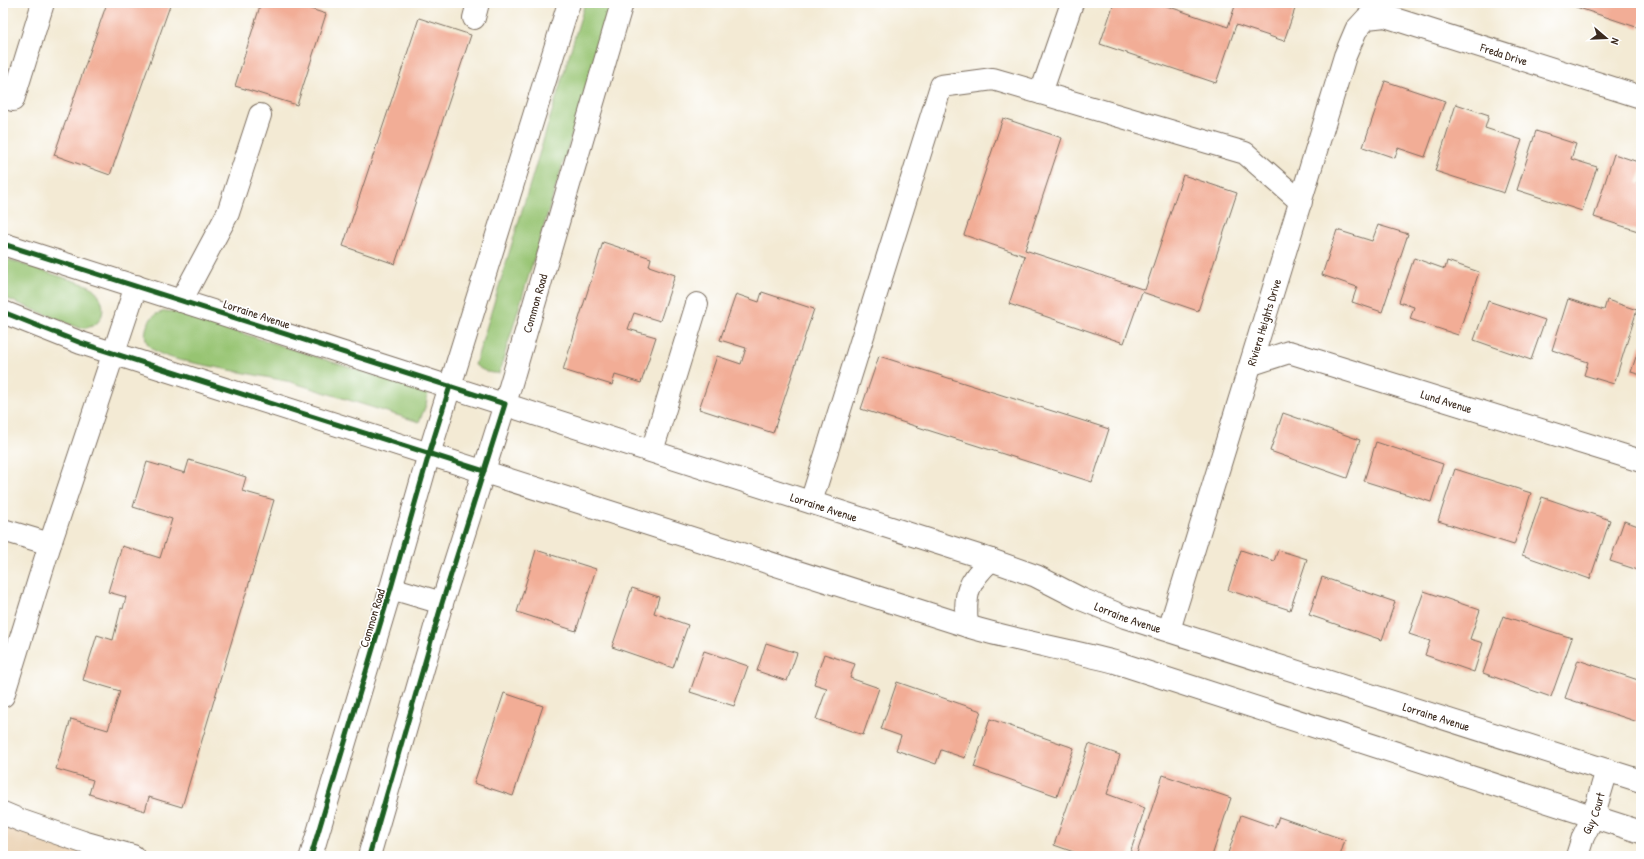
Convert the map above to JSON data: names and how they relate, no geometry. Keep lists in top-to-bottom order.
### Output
{
  "streets": {
    "street": [
      "Freda Drive",
      "Common Road",
      "Lorraine Avenue",
      "Riviera Heights Drive",
      "Lund Avenue",
      "Guy Court"
    ]
  },
  "crossings": [
    ["Freda Drive", "Riviera Heights Drive"],
    ["Common Road", "Lorraine Avenue"],
    ["Lorraine Avenue", "Riviera Heights Drive"],
    ["Lorraine Avenue", "Guy Court"],
    ["Riviera Heights Drive", "Lund Avenue"]
  ],
  "north": "right"
}
